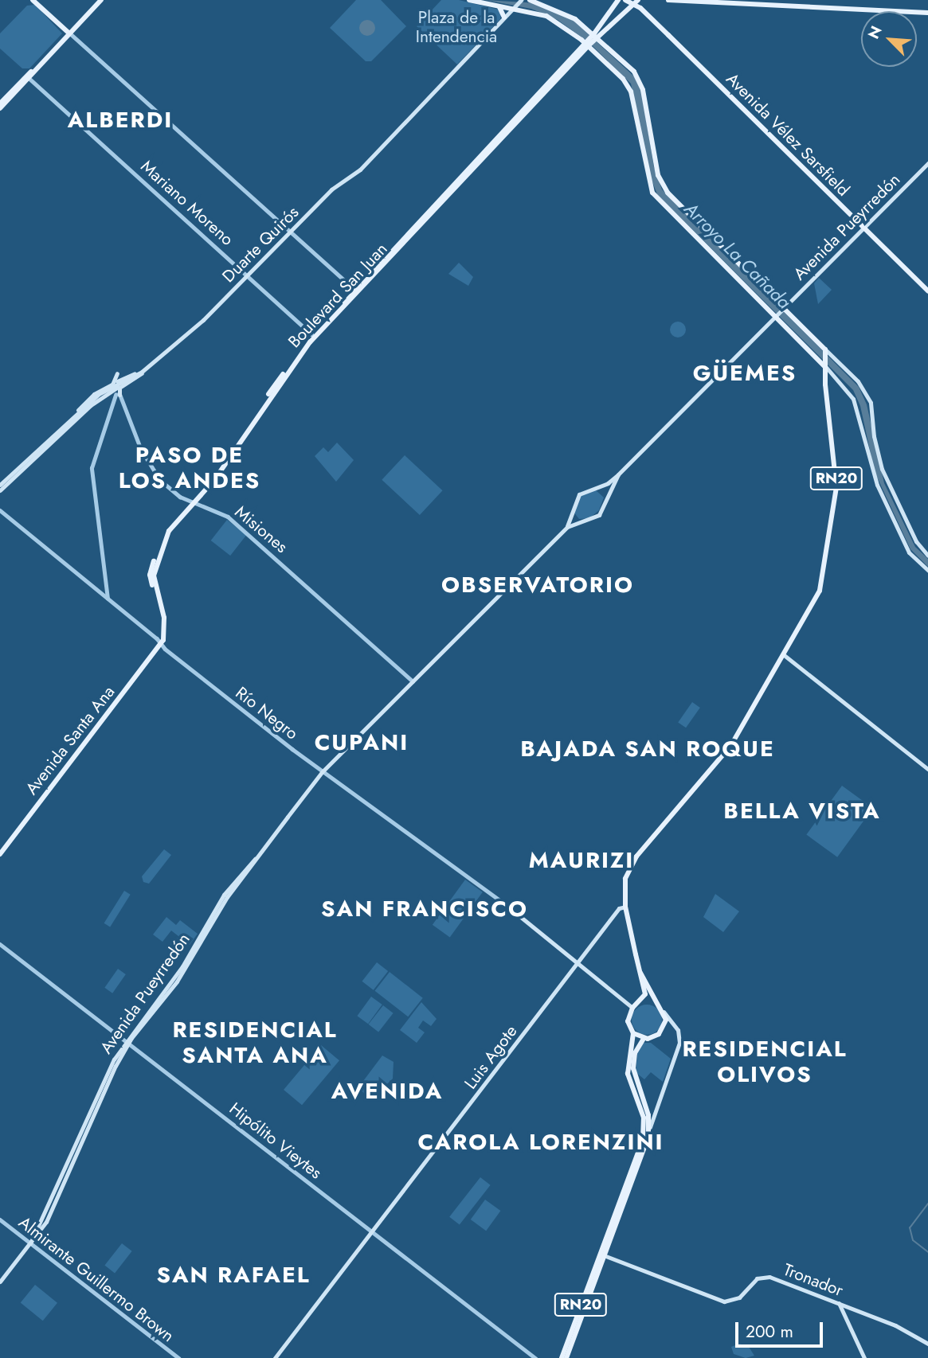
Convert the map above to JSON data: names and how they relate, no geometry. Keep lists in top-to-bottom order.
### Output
{
  "streets": {
    "main road": [
      "Avenida Vélez Sarsfield",
      "Avenida Pueyrredón",
      "Duarte Quirós",
      "Boulevard San Juan",
      "RN20",
      "Río Negro",
      "Avenida Santa Ana",
      "Luis Agote",
      "Tronador"
    ],
    "street": [
      "Mariano Moreno",
      "Misiones",
      "Hipólito Vieytes",
      "Almirante Guillermo Brown"
    ]
  },
  "crossings": [
    ["Avenida Vélez Sarsfield", "Avenida Pueyrredón"],
    ["Avenida Vélez Sarsfield", "Boulevard San Juan"],
    ["Mariano Moreno", "Duarte Quirós"],
    ["Mariano Moreno", "Boulevard San Juan"],
    ["Avenida Pueyrredón", "Misiones"],
    ["Avenida Pueyrredón", "Río Negro"],
    ["Avenida Pueyrredón", "Hipólito Vieytes"],
    ["Avenida Pueyrredón", "Almirante Guillermo Brown"],
    ["Boulevard San Juan", "Misiones"],
    ["Boulevard San Juan", "Río Negro"],
    ["Boulevard San Juan", "Avenida Santa Ana"],
    ["RN20", "Río Negro"],
    ["RN20", "Luis Agote"],
    ["RN20", "Tronador"],
    ["Río Negro", "Avenida Santa Ana"],
    ["Río Negro", "Luis Agote"],
    ["Luis Agote", "Hipólito Vieytes"]
  ],
  "districts": [
    "ALBERDI",
    "GÜEMES",
    "PASO DE LOS ANDES",
    "OBSERVATORIO",
    "CUPANI",
    "BAJADA SAN ROQUE",
    "BELLA VISTA",
    "MAURIZI",
    "SAN FRANCISCO",
    "RESIDENCIAL SANTA ANA",
    "RESIDENCIAL OLIVOS",
    "AVENIDA",
    "CAROLA LORENZINI",
    "SAN RAFAEL"
  ],
  "water": ["Arroyo La Cañada"],
  "parks": ["Plaza de la Intendencia"],
  "scale_bar": "200 m",
  "north": "top left"
}
